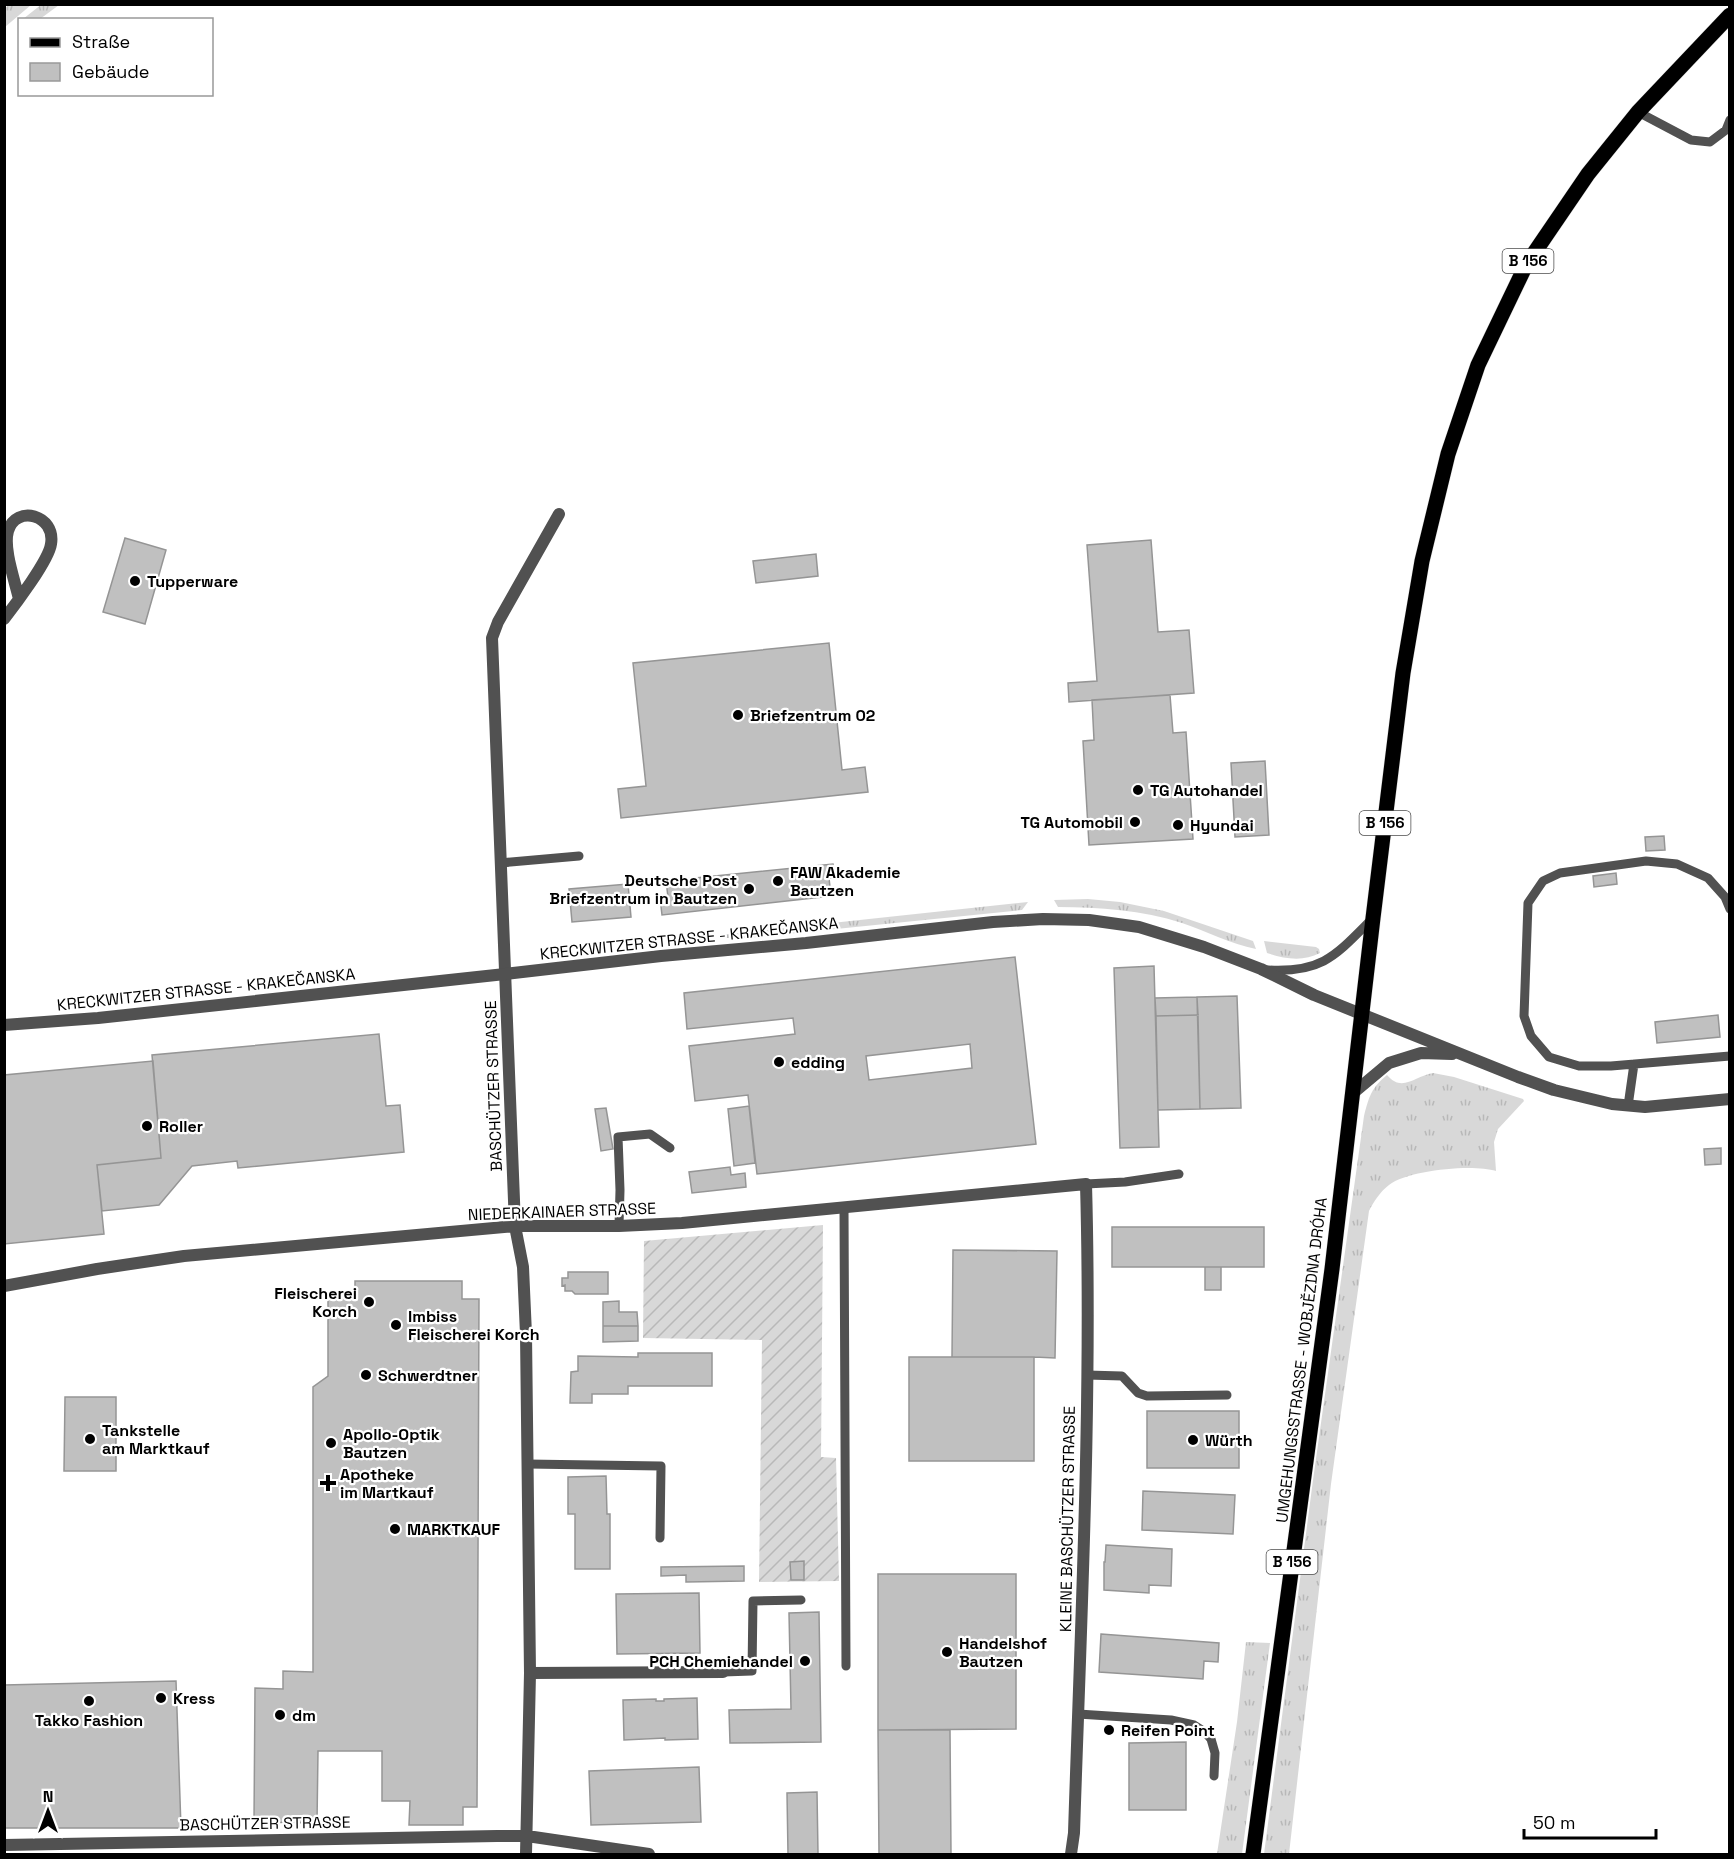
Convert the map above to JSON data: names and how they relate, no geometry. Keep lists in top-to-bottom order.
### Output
{
  "streets": {
    "main road": ["B 156", "UMGEHUNGSSTRASSE - WOBJĚZDNA DRÓHA"],
    "street": [
      "KRECKWITZER STRASSE - KRAKEČANSKA",
      "BASCHÜTZER STRASSE",
      "NIEDERKAINAER STRASSE",
      "KLEINE BASCHÜTZER STRASSE"
    ]
  },
  "crossings": [
    ["B 156", "KRECKWITZER STRASSE - KRAKEČANSKA"],
    ["B 156", "UMGEHUNGSSTRASSE - WOBJĚZDNA DRÓHA"],
    ["KRECKWITZER STRASSE - KRAKEČANSKA", "BASCHÜTZER STRASSE"],
    ["KRECKWITZER STRASSE - KRAKEČANSKA", "UMGEHUNGSSTRASSE - WOBJĚZDNA DRÓHA"],
    ["BASCHÜTZER STRASSE", "NIEDERKAINAER STRASSE"],
    ["NIEDERKAINAER STRASSE", "KLEINE BASCHÜTZER STRASSE"]
  ],
  "places": {
    "other": [
      "Tupperware",
      "Briefzentrum 02",
      "TG Autohandel",
      "TG Automobil",
      "Hyundai",
      "FAW Akademie Bautzen",
      "Deutsche Post Briefzentrum in Bautzen",
      "edding",
      "Roller",
      "Fleischerei Korch",
      "Imbiss Fleischerei Korch",
      "Schwerdtner",
      "Tankstelle am Marktkauf",
      "Würth",
      "Apollo-Optik Bautzen",
      "MARKTKAUF",
      "Handelshof Bautzen",
      "PCH Chemiehandel",
      "Kress",
      "Takko Fashion",
      "dm",
      "Reifen Point"
    ],
    "health": ["Apotheke im Martkauf"]
  },
  "legend": ["Straße", "Gebäude"],
  "scale_bar": "50 m",
  "north": "top"
}
